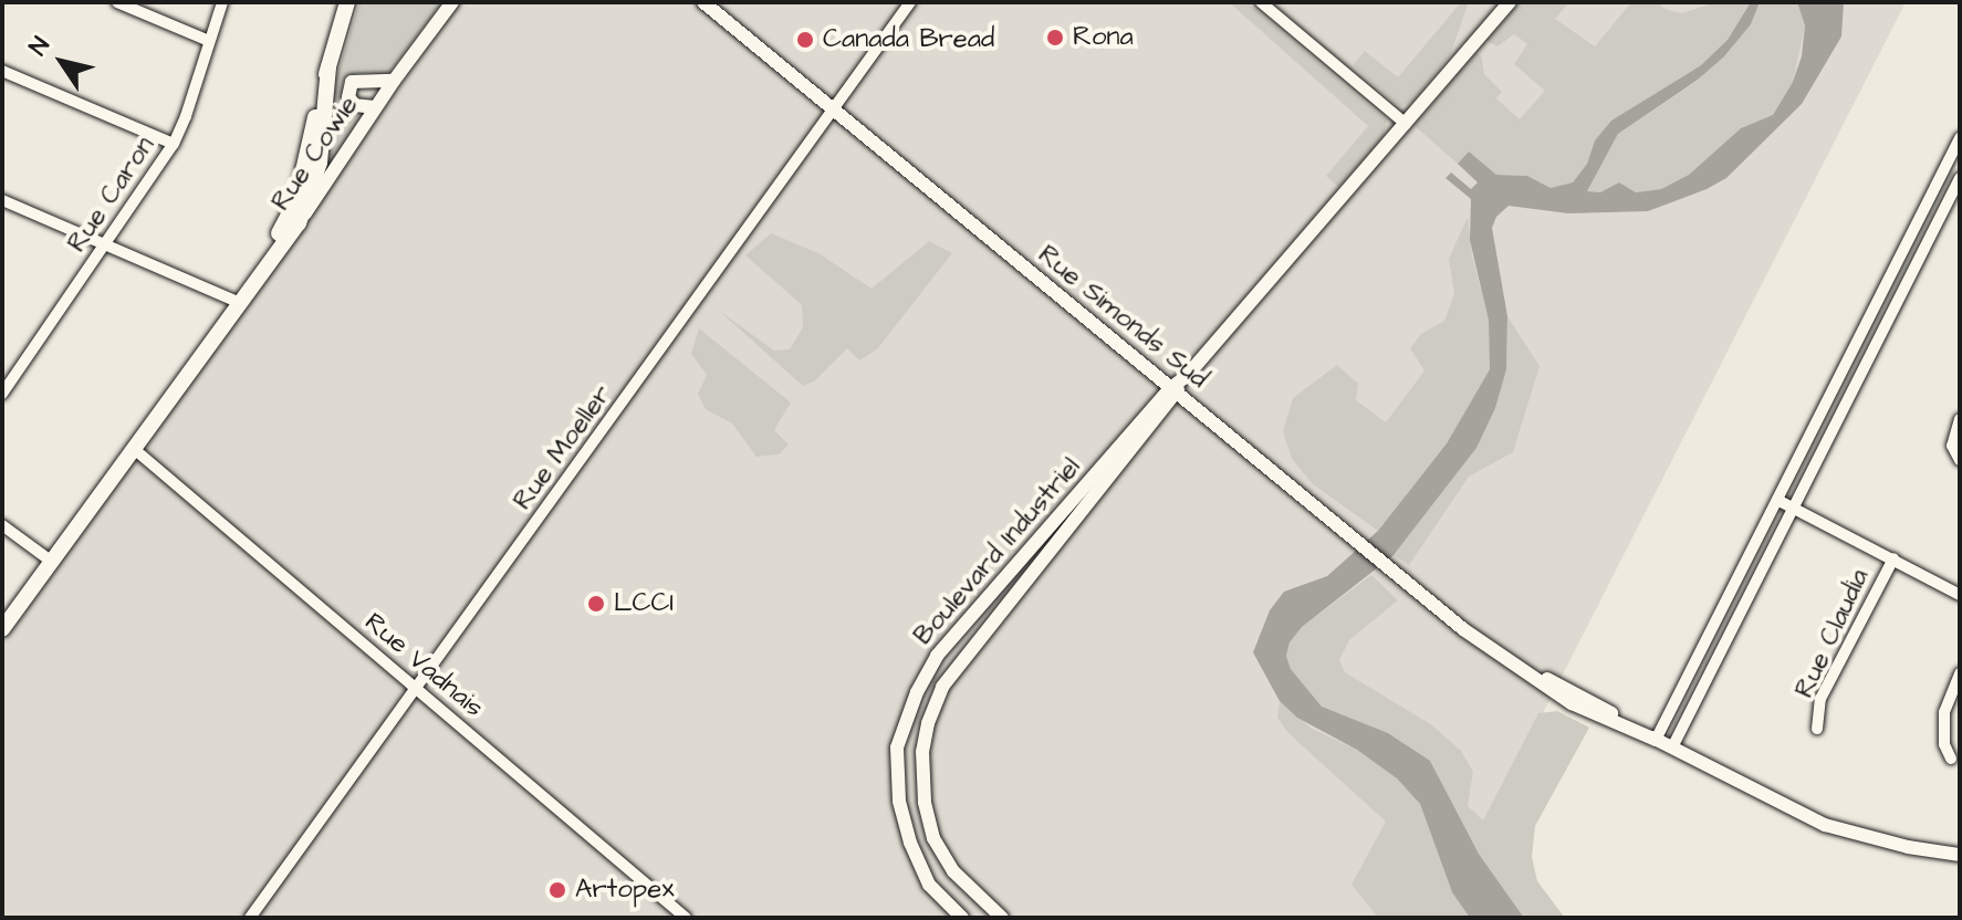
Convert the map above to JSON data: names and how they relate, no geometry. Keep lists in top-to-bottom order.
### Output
{
  "streets": {
    "main road": ["Rue Cowie"],
    "street": [
      "Rue Caron",
      "Rue Simonds Sud",
      "Rue Moeller",
      "Boulevard Industriel",
      "Rue Claudia",
      "Rue Vadnais"
    ]
  },
  "crossings": [
    ["Rue Cowie", "Rue Vadnais"],
    ["Rue Simonds Sud", "Rue Moeller"],
    ["Rue Simonds Sud", "Boulevard Industriel"],
    ["Rue Moeller", "Rue Vadnais"]
  ],
  "places": [
    "Rona",
    "Canada Bread",
    "LCCI",
    "Artopex"
  ],
  "north": "top left"
}
